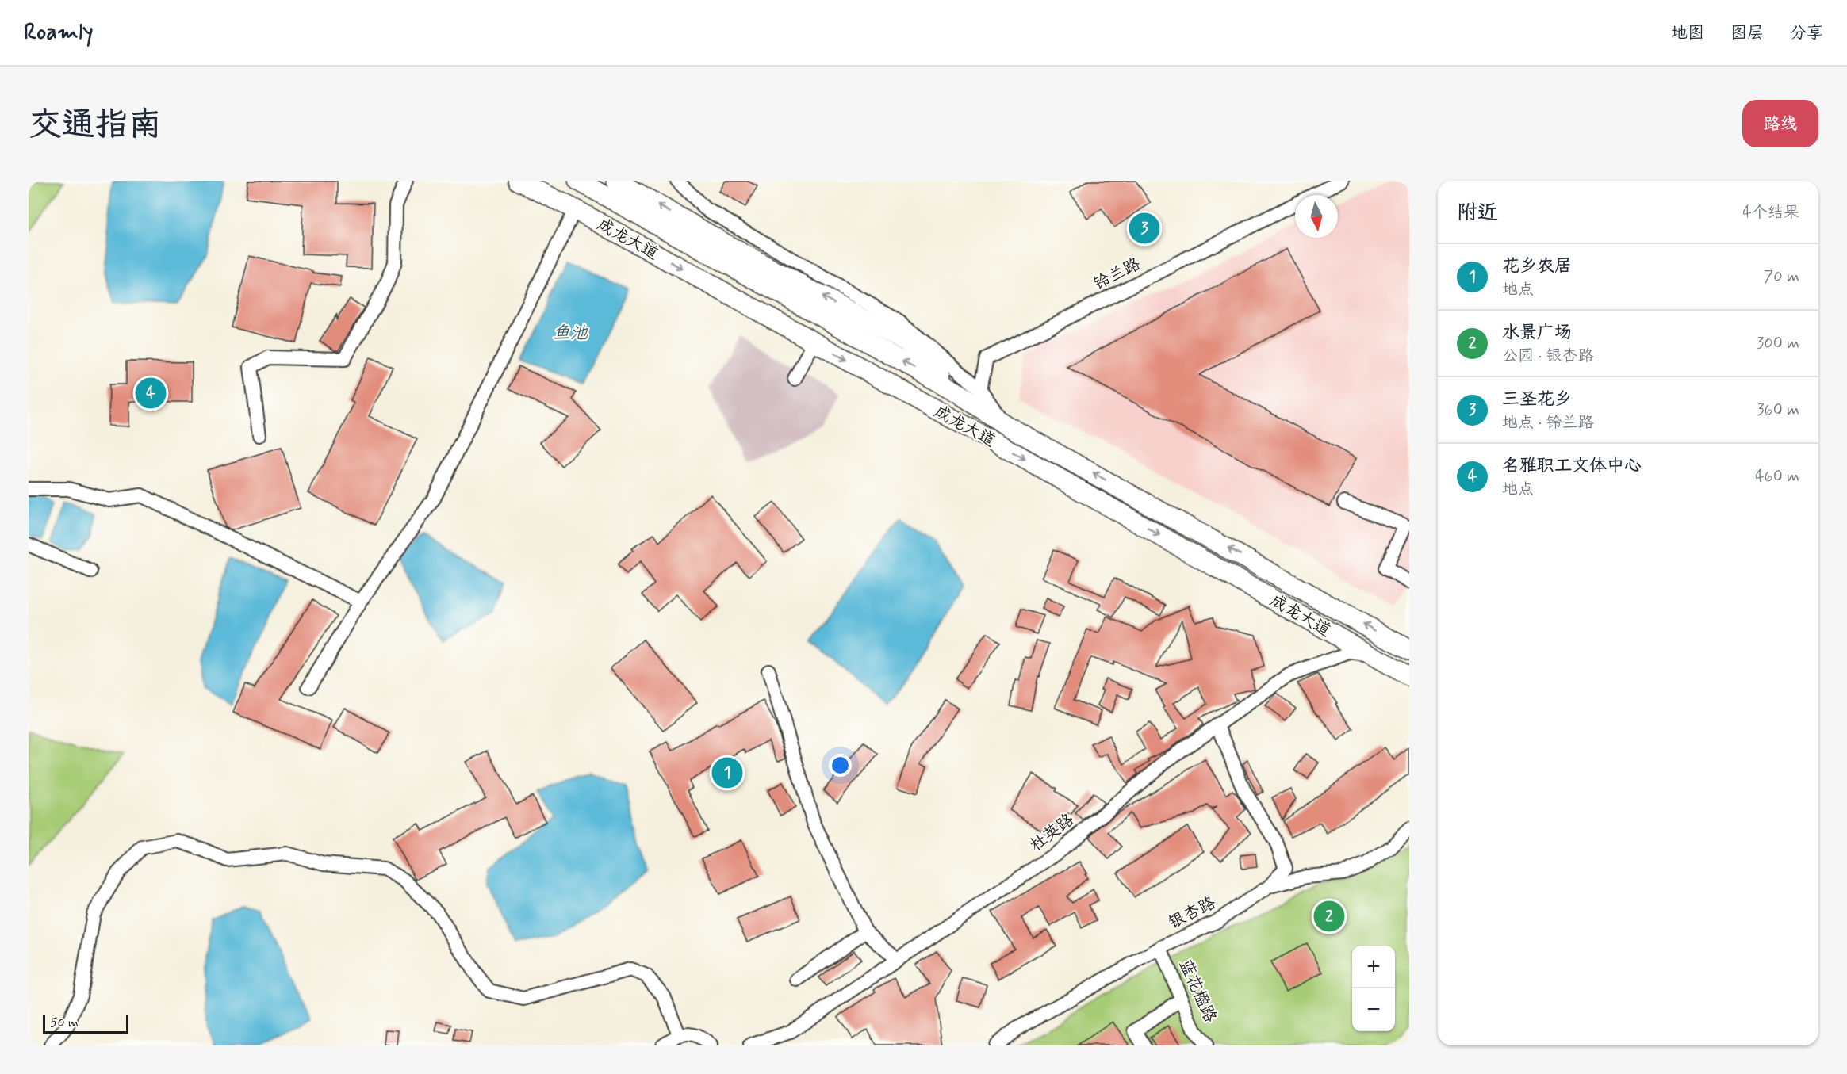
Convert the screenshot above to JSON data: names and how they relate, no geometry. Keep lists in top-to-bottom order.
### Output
{
  "streets": {
    "highway": ["成龙大道"],
    "street": [
      "铃兰路",
      "杜英路",
      "银杏路",
      "蓝花楹路"
    ]
  },
  "crossings": [
    ["成龙大道", "杜英路"],
    ["银杏路", "蓝花楹路"]
  ],
  "water": ["鱼池"],
  "scale_bar": "50 m",
  "north": "bottom",
  "page": {
    "header": "Roamly",
    "nav": ["地图", "图层", "分享"],
    "buttons": "路线",
    "title": "交通指南",
    "heading": ["附近", "4个结果"],
    "pins": [
      "3",
      "4",
      "1",
      "2"
    ],
    "list": [
      {
        "mark": "1",
        "name": "花乡农居",
        "note": "地点",
        "value": "70 m"
      },
      {
        "mark": "2",
        "name": "水景广场",
        "note": "公园 · 银杏路",
        "value": "300 m"
      },
      {
        "mark": "3",
        "name": "三圣花乡",
        "note": "地点 · 铃兰路",
        "value": "360 m"
      },
      {
        "mark": "4",
        "name": "名雅职工文体中心",
        "note": "地点",
        "value": "460 m"
      }
    ],
    "map_buttons": ["+", "−"],
    "scale": "50 m"
  }
}
